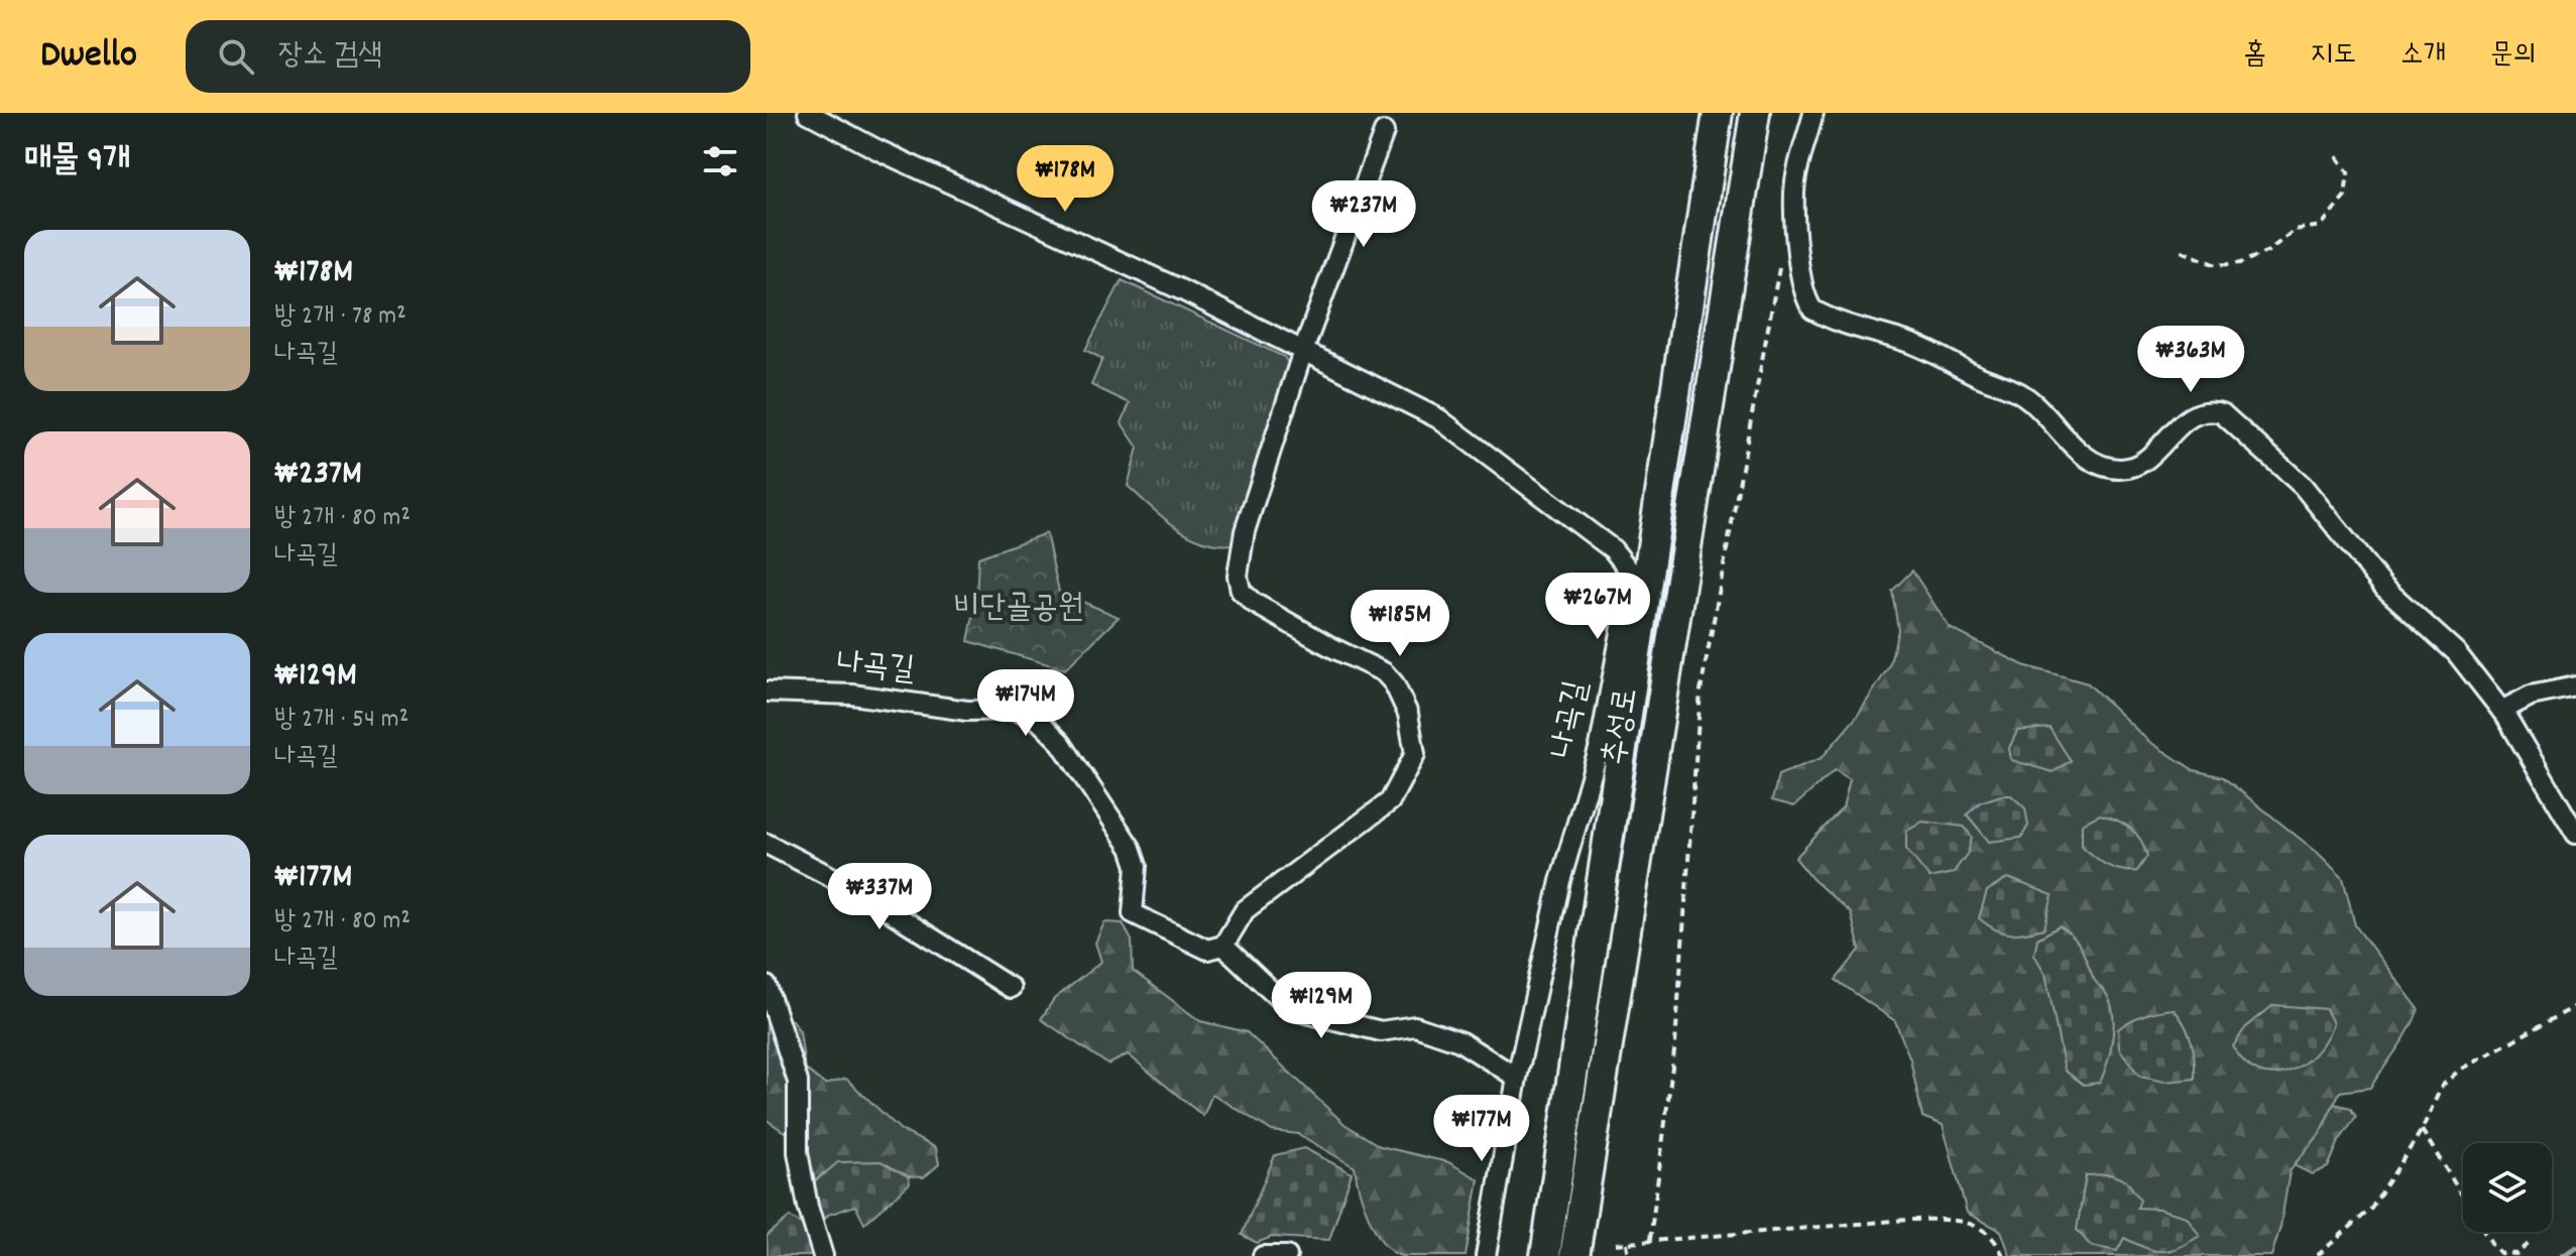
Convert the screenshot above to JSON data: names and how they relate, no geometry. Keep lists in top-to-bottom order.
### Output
{
  "streets": {
    "main road": ["추성로"],
    "street": ["나곡길"]
  },
  "parks": ["비단골공원"],
  "page": {
    "header": "Dwello",
    "search": "장소 검색",
    "nav": [
      "홈",
      "지도",
      "소개",
      "문의"
    ],
    "heading": "매물 9개",
    "price": [
      "₩178M",
      "₩237M",
      "₩363M",
      "₩267M",
      "₩185M",
      "₩174M",
      "₩337M",
      "₩129M",
      "₩177M"
    ],
    "list": [
      {
        "name": "₩178M",
        "note": "방 2개 · 78 m² · 나곡길"
      },
      {
        "name": "₩237M",
        "note": "방 2개 · 80 m² · 나곡길"
      },
      {
        "name": "₩129M",
        "note": "방 2개 · 54 m² · 나곡길"
      },
      {
        "name": "₩177M",
        "note": "방 2개 · 80 m² · 나곡길"
      }
    ]
  }
}
